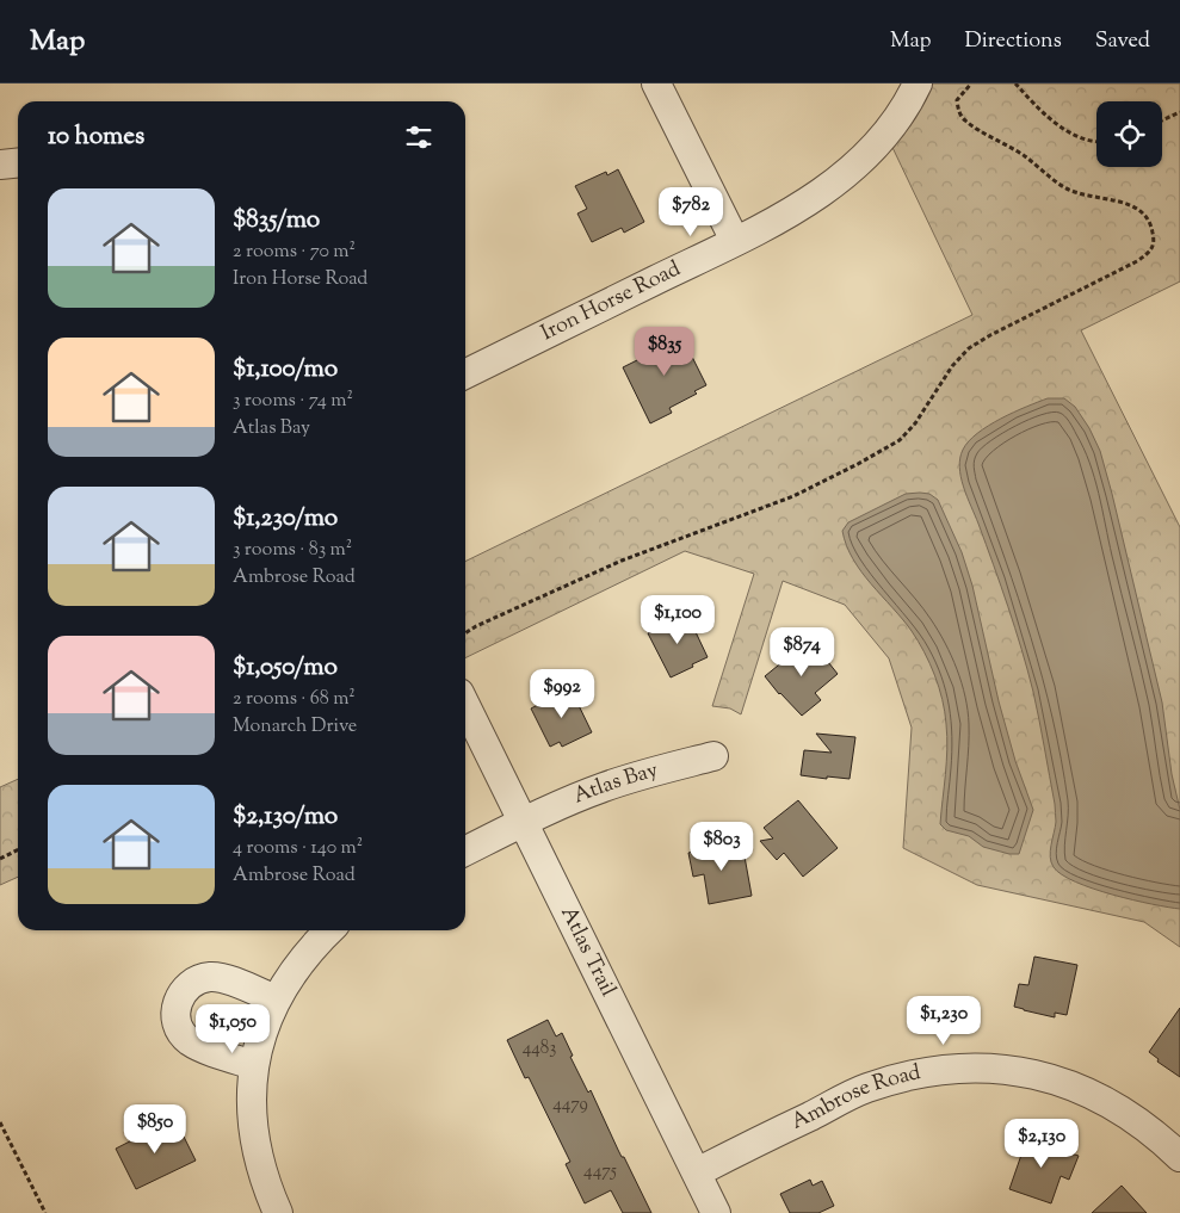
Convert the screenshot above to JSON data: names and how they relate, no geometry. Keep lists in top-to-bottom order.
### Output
{
  "streets": {
    "street": [
      "Iron Horse Road",
      "Atlas Bay",
      "Atlas Trail",
      "Ambrose Road"
    ]
  },
  "crossings": [
    ["Atlas Bay", "Atlas Trail"],
    ["Atlas Trail", "Ambrose Road"]
  ],
  "house_numbers": ["4483", "4479", "4475"],
  "page": {
    "header": "Map",
    "nav": ["Map", "Directions", "Saved"],
    "heading": "10 homes",
    "list": [
      {
        "name": "$835/mo",
        "note": "2 rooms · 70 m² · Iron Horse Road"
      },
      {
        "name": "$1,100/mo",
        "note": "3 rooms · 74 m² · Atlas Bay"
      },
      {
        "name": "$1,230/mo",
        "note": "3 rooms · 83 m² · Ambrose Road"
      },
      {
        "name": "$1,050/mo",
        "note": "2 rooms · 68 m² · Monarch Drive"
      },
      {
        "name": "$2,130/mo",
        "note": "4 rooms · 140 m² · Ambrose Road"
      }
    ],
    "price": [
      "$782",
      "$835",
      "$1,100",
      "$874",
      "$992",
      "$803",
      "$1,230",
      "$1,050",
      "$850",
      "$2,130"
    ]
  }
}
